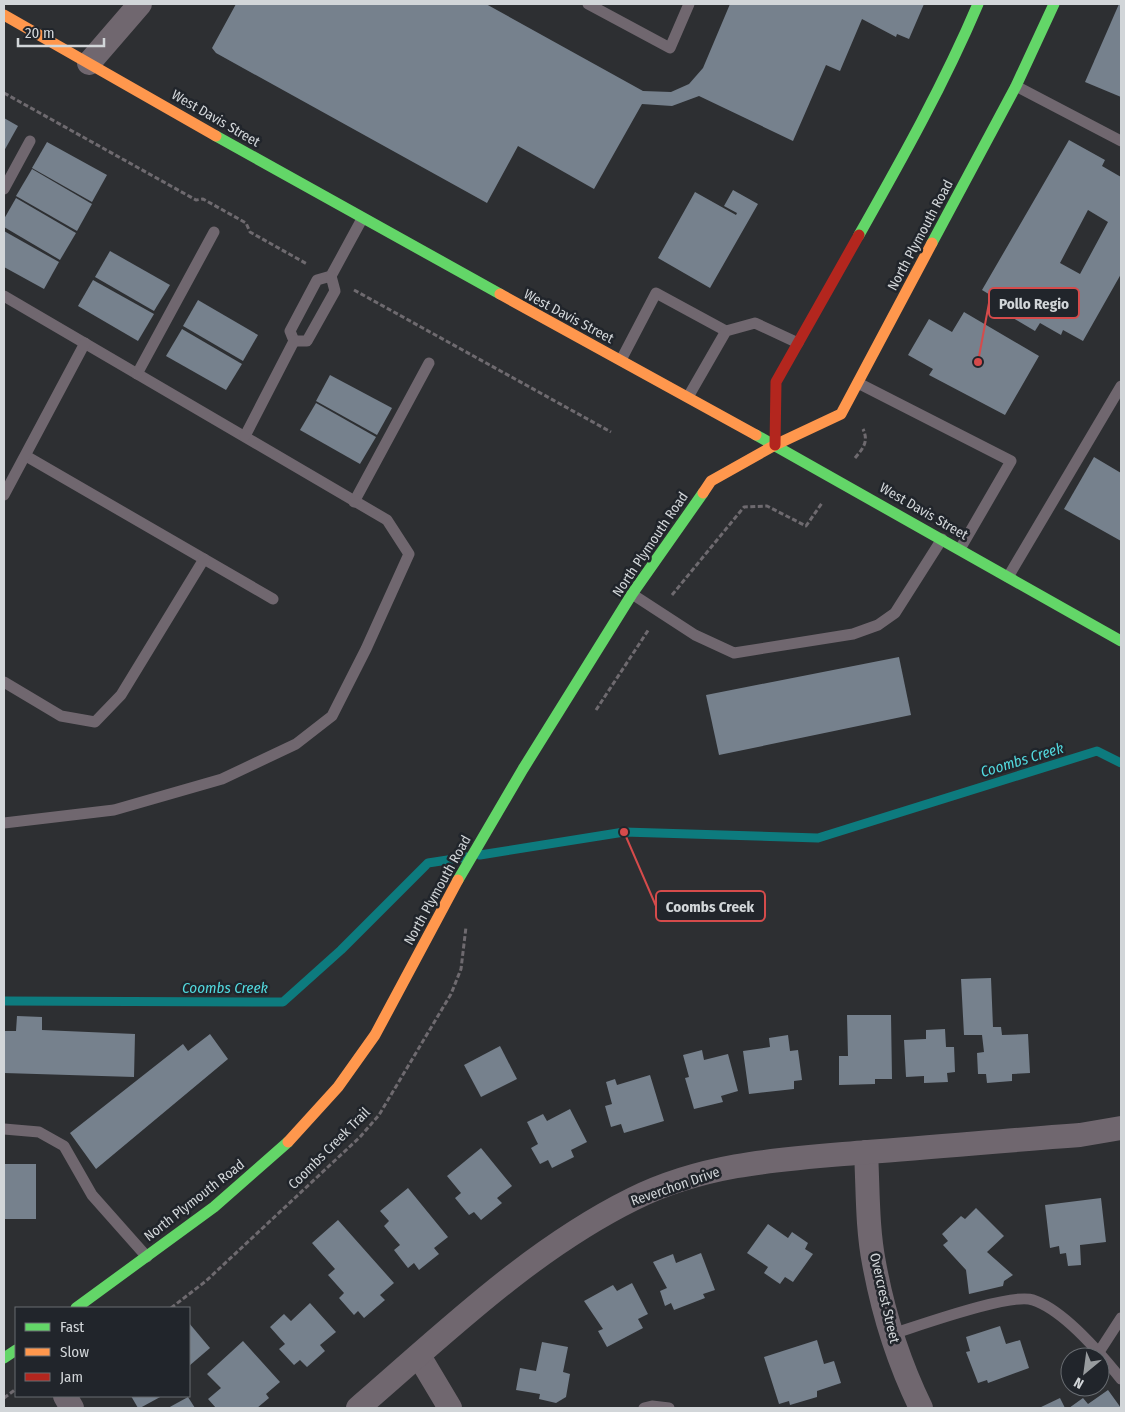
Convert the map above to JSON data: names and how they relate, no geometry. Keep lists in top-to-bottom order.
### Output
{
  "streets": {
    "street": [
      "West Davis Street",
      "North Plymouth Road",
      "Reverchon Drive",
      "Overcrest Street"
    ],
    "path": ["Coombs Creek Trail"]
  },
  "crossings": [
    ["West Davis Street", "North Plymouth Road"],
    ["Reverchon Drive", "Overcrest Street"]
  ],
  "water": ["Coombs Creek"],
  "places": ["Pollo Regio", "Coombs Creek"],
  "legend": ["Fast", "Slow", "Jam"],
  "scale_bar": "20 m",
  "north": "bottom left"
}
